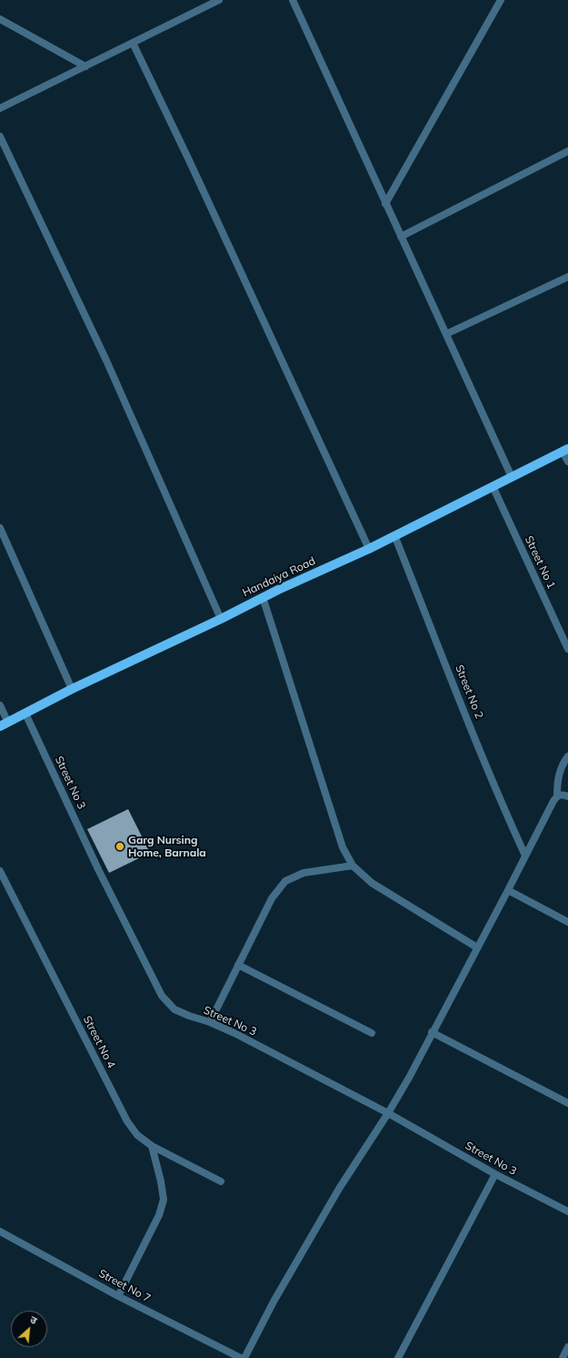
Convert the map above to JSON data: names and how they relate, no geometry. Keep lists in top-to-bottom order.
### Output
{
  "streets": {
    "main road": ["Handaiya Road"],
    "street": [
      "Street No 1",
      "Street No 2",
      "Street No 3",
      "Street No 4",
      "Street No 7"
    ]
  },
  "crossings": [
    ["Street No 1", "Handaiya Road"],
    ["Handaiya Road", "Street No 2"],
    ["Handaiya Road", "Street No 3"]
  ],
  "places": ["Garg Nursing Home, Barnala"],
  "north": "top right"
}
